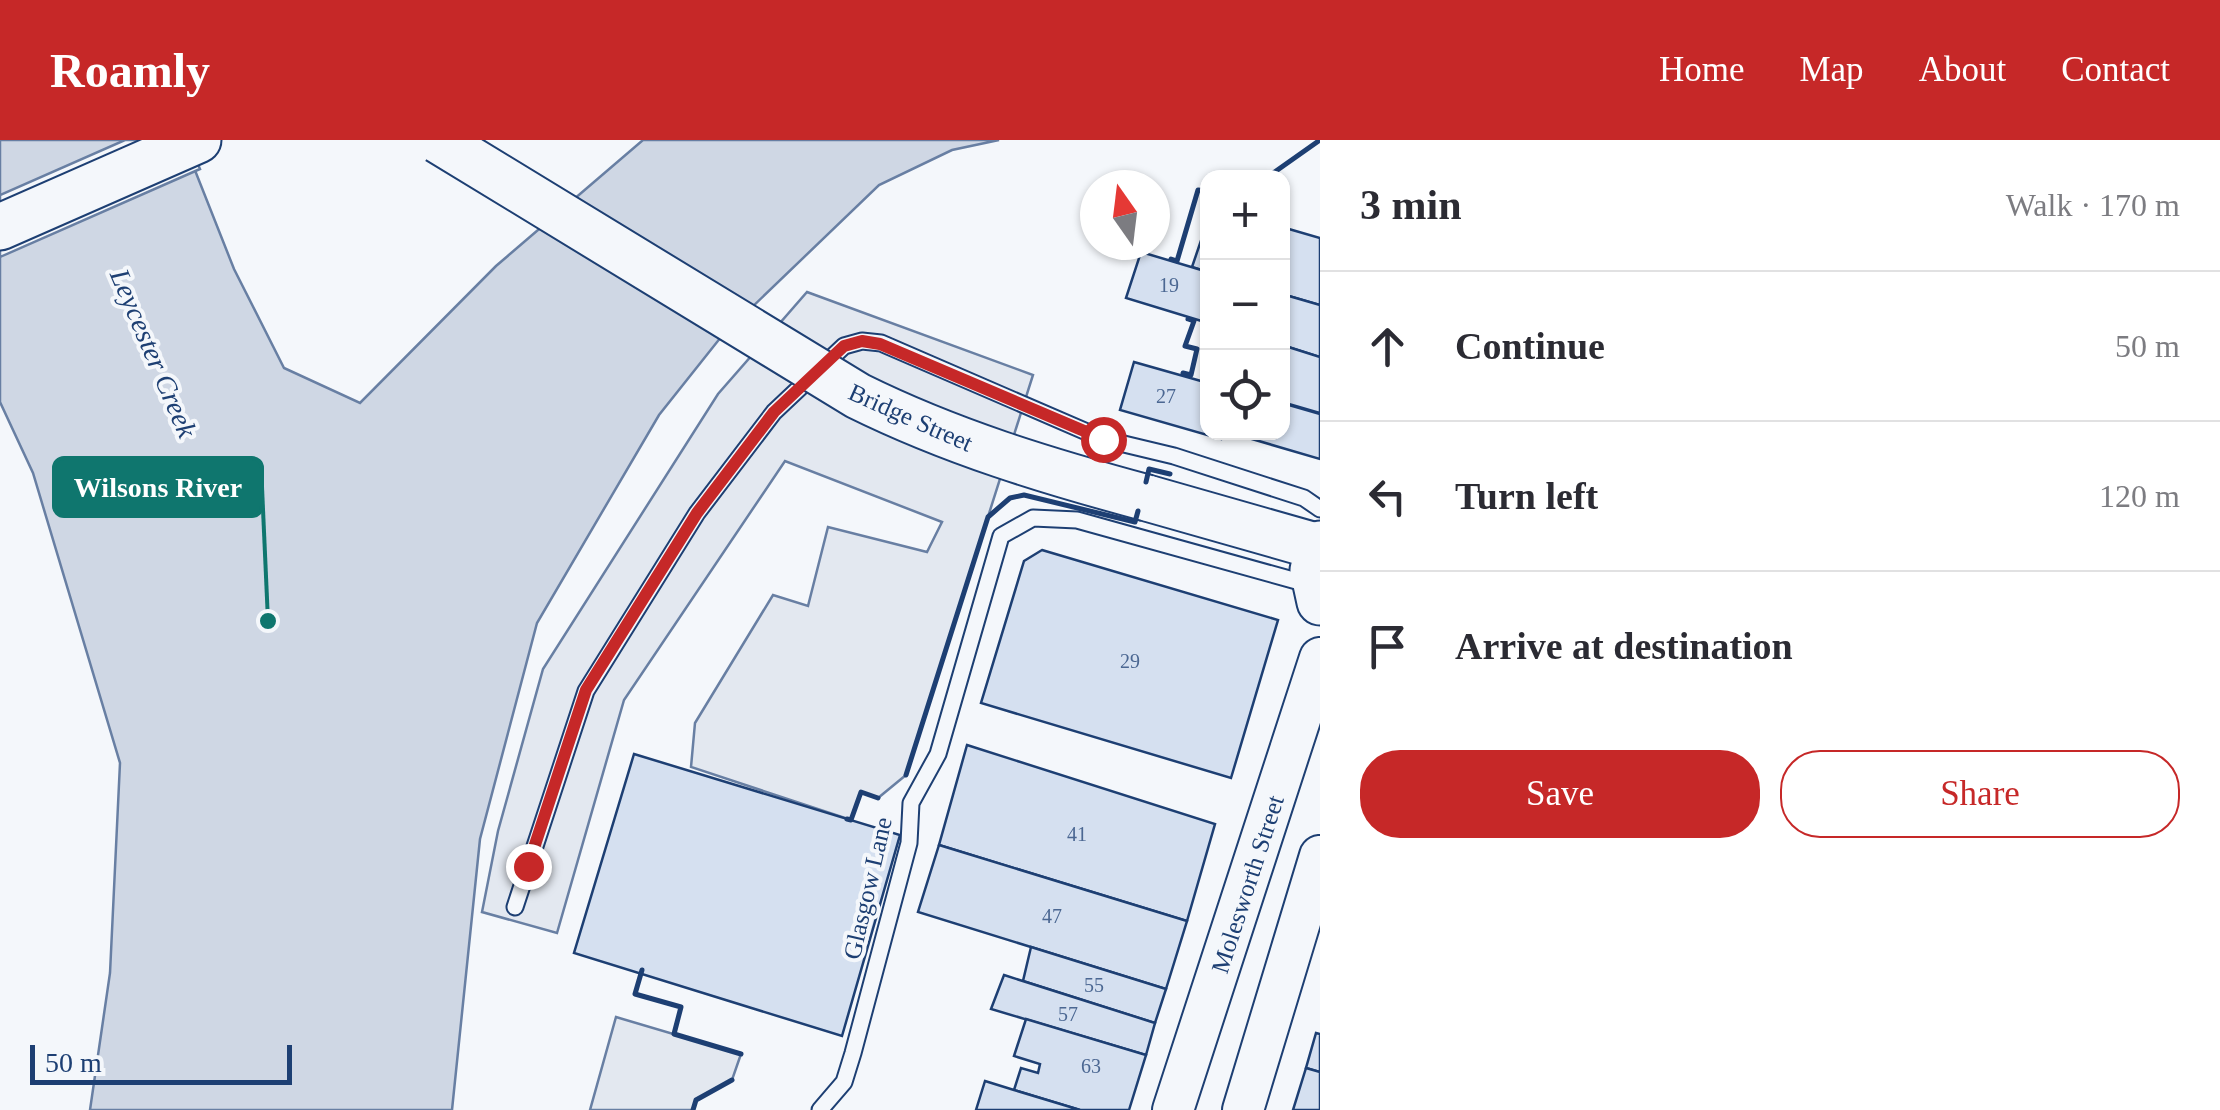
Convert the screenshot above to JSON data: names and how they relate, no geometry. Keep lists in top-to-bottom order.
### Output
{
  "streets": {
    "main road": ["Bridge Street"],
    "street": ["Molesworth Street"],
    "lane": ["Glasgow Lane"]
  },
  "crossings": [
    ["Bridge Street", "Glasgow Lane"]
  ],
  "water": ["Leycester Creek"],
  "places": ["Wilsons River"],
  "house_numbers": [
    "19",
    "27",
    "29",
    "41",
    "47",
    "55",
    "57",
    "63"
  ],
  "scale_bar": "50 m",
  "north": "top",
  "page": {
    "header": "Roamly",
    "nav": [
      "Home",
      "Map",
      "About",
      "Contact"
    ],
    "heading": ["3 min", "Walk · 170 m"],
    "map_buttons": ["+", "−"],
    "list": [
      ["Continue", "50 m"],
      ["Turn left", "120 m"],
      "Arrive at destination"
    ],
    "buttons": ["Save", "Share"],
    "scale": "50 m"
  }
}
